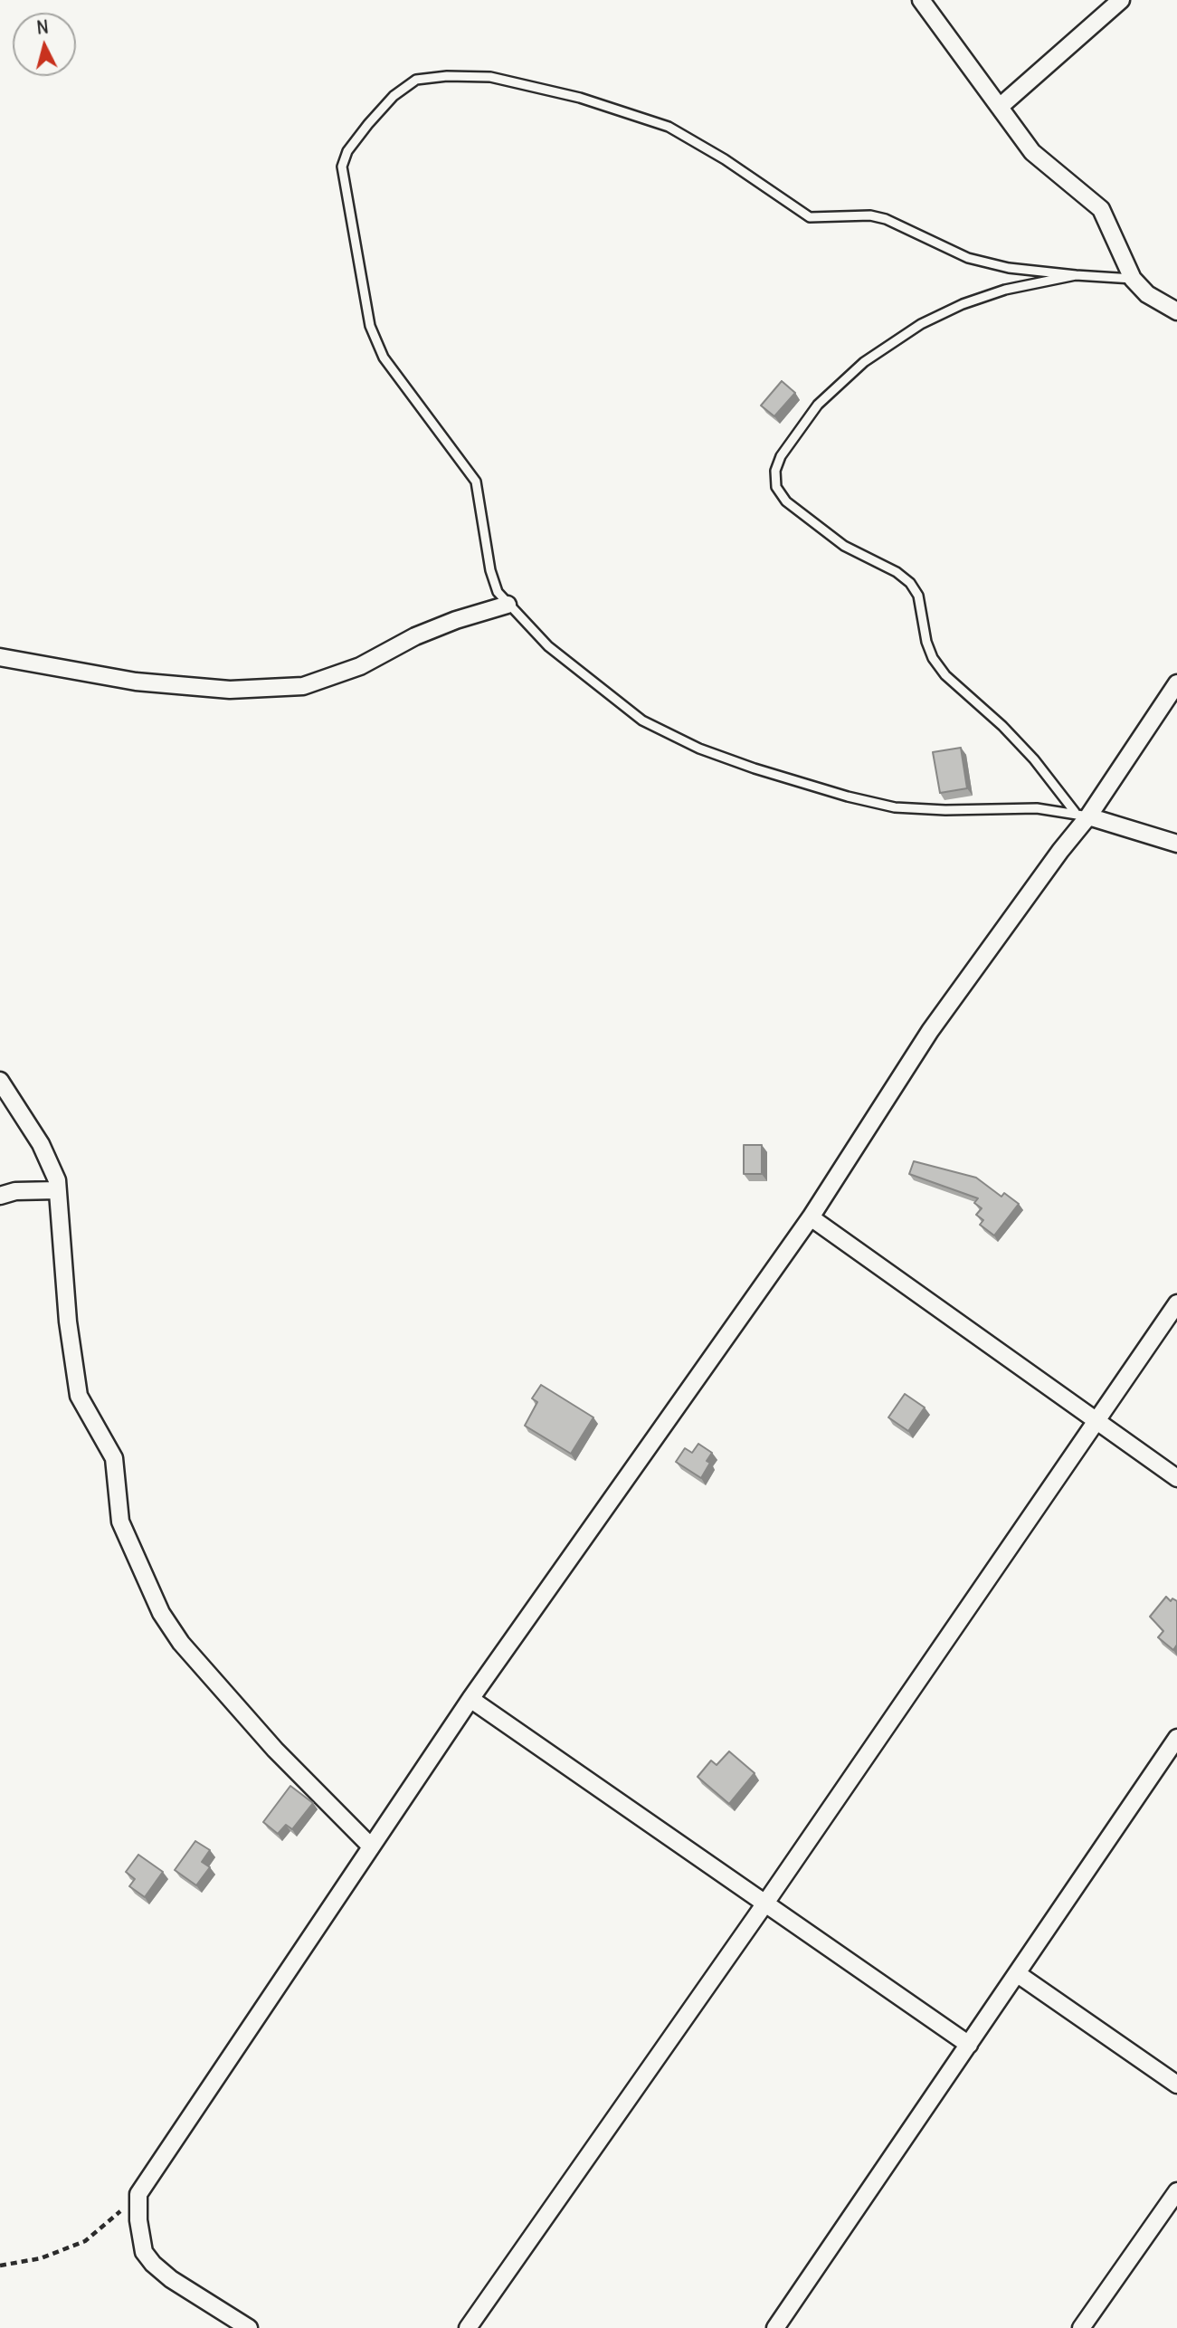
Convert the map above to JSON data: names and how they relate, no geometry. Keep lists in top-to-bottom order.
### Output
{
  "north": "top"
}
